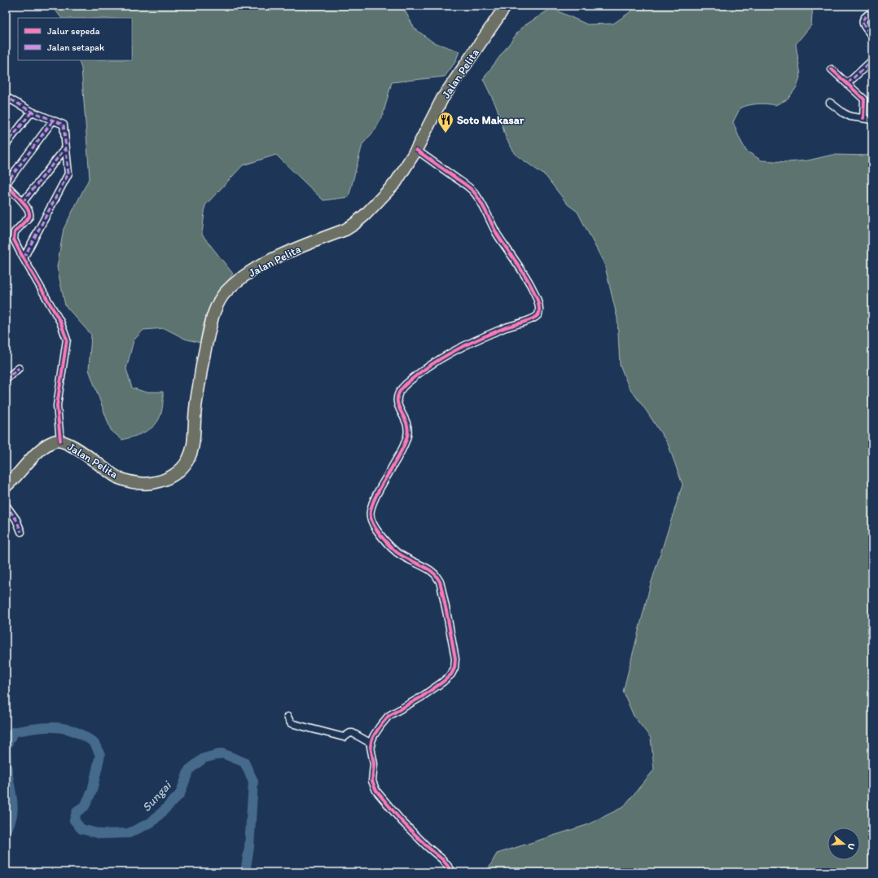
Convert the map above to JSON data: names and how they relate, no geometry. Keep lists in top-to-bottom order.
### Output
{
  "streets": {
    "highway": ["Jalan Pelita"]
  },
  "water": ["Sungai"],
  "places": {
    "restaurant": ["Soto Makasar"]
  },
  "legend": ["Jalur sepeda", "Jalan setapak"],
  "north": "right"
}
